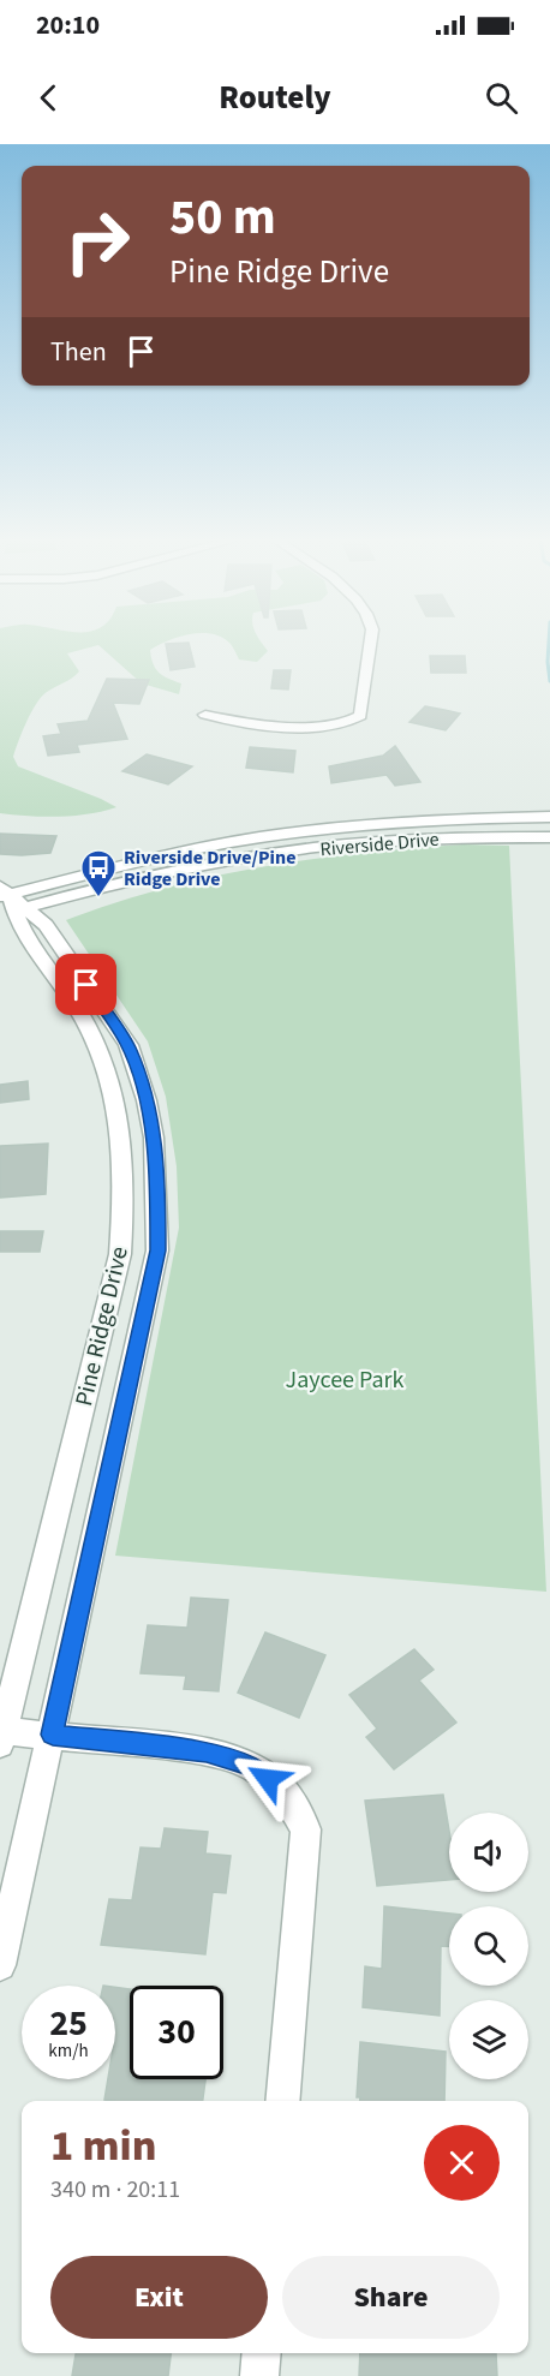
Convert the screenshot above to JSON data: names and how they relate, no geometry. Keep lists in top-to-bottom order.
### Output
{
  "streets": {
    "street": ["Riverside Drive", "Pine Ridge Drive"]
  },
  "crossings": [
    ["Riverside Drive", "Pine Ridge Drive"]
  ],
  "parks": ["Jaycee Park"],
  "places": {
    "bus stop": ["Riverside Drive/Pine Ridge Drive"]
  },
  "page": {
    "status": "20:10",
    "header": "Routely",
    "turn": ["50 m", "Pine Ridge Drive"],
    "then": "Then",
    "speed": "25 km/h",
    "limit": "30",
    "heading": ["1 min", "340 m · 20:11"],
    "buttons": ["Exit", "Share"]
  }
}
